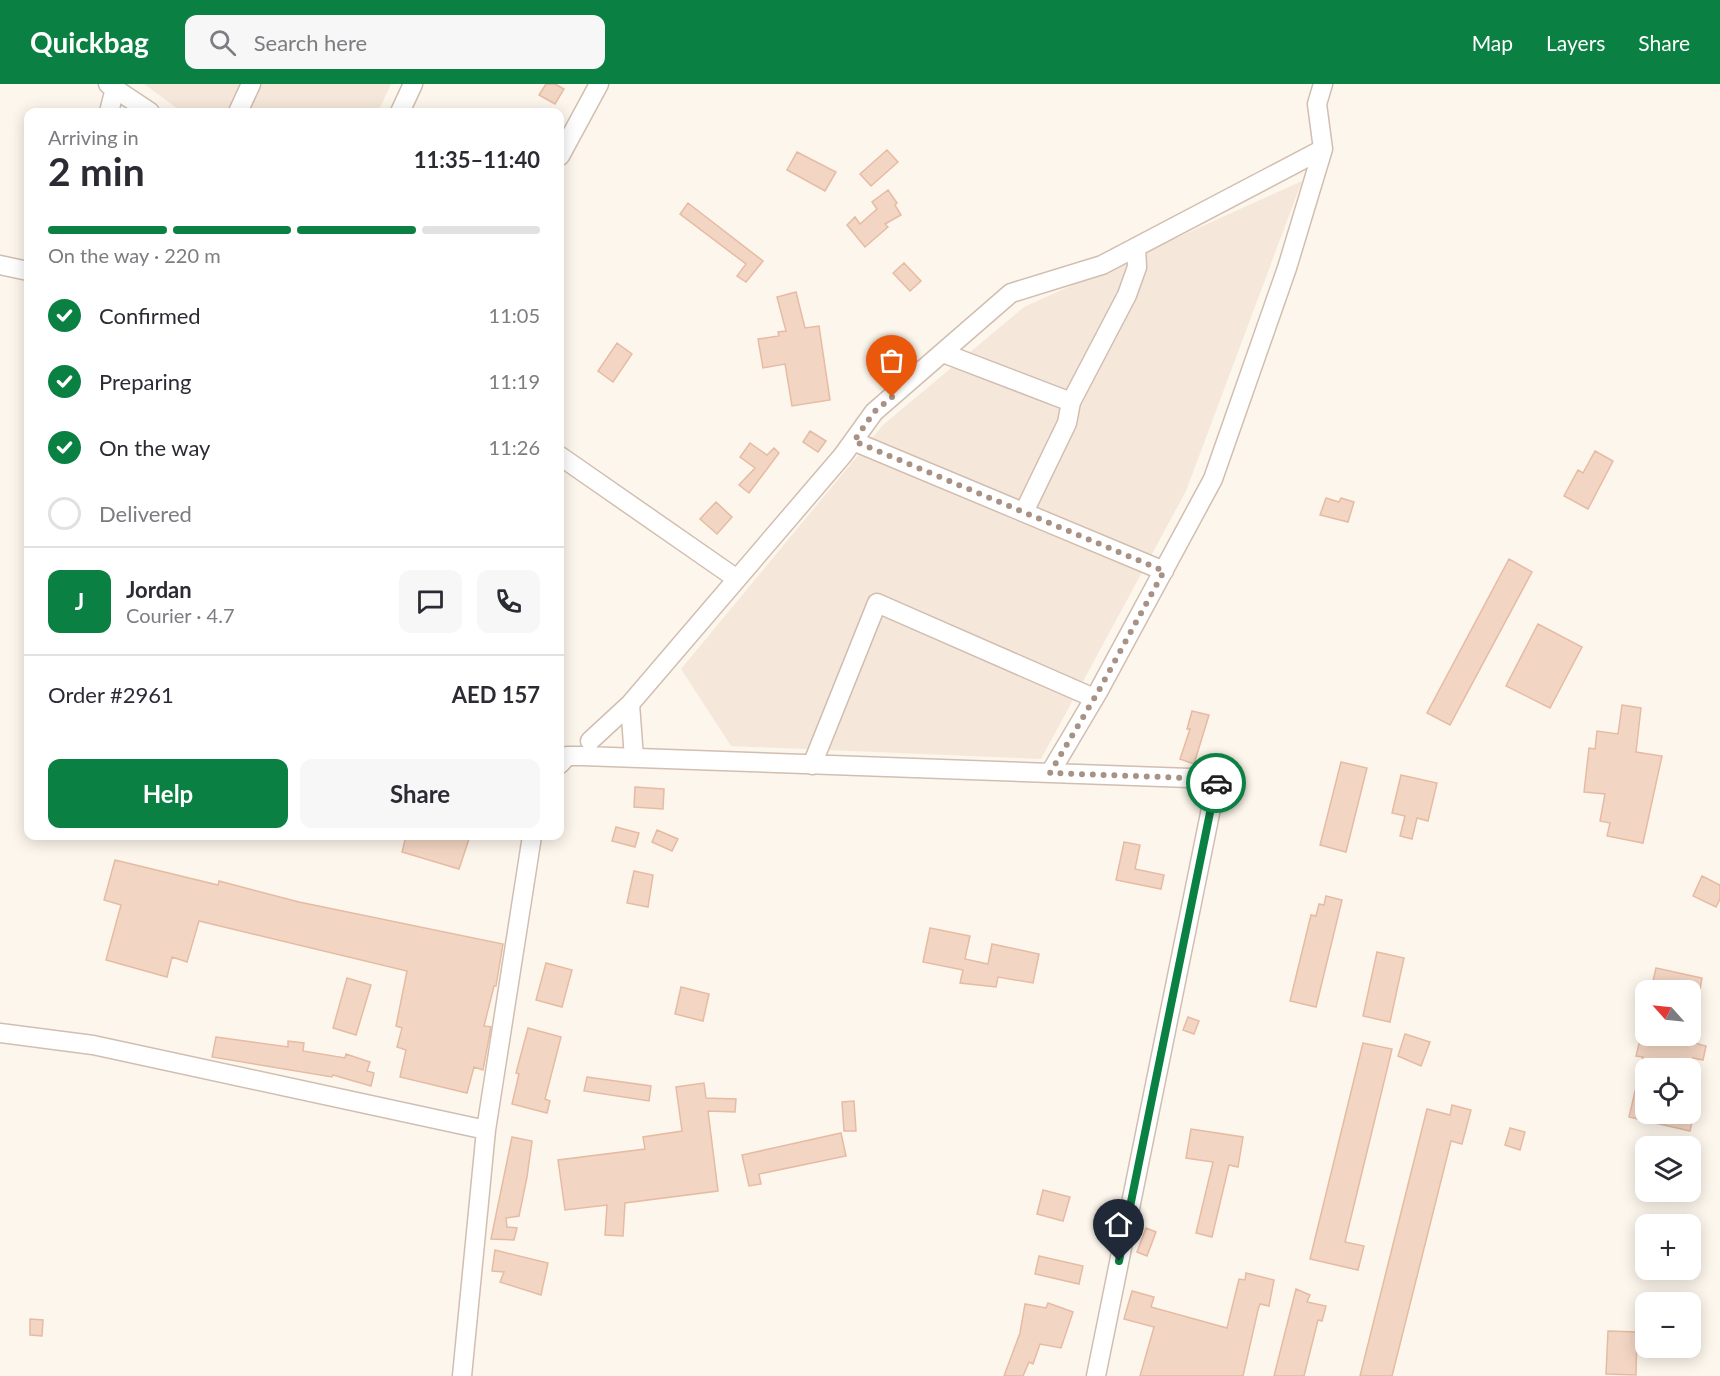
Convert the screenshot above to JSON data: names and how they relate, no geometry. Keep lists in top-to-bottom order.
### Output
{
  "north": "top left",
  "page": {
    "header": "Quickbag",
    "search": "Search here",
    "nav": ["Map", "Layers", "Share"],
    "heading": ["2 min", "Arriving in", "11:35–11:40"],
    "panel": [
      "Jordan",
      "Courier · 4.7",
      "Order #2961",
      "AED 157"
    ],
    "bar": "On the way · 220 m",
    "list": [
      ["Confirmed", "11:05"],
      ["Preparing", "11:19"],
      ["On the way", "11:26"],
      "Delivered"
    ],
    "round": "J",
    "buttons": ["Help", "Share"],
    "map_buttons": ["+", "−"]
  }
}
